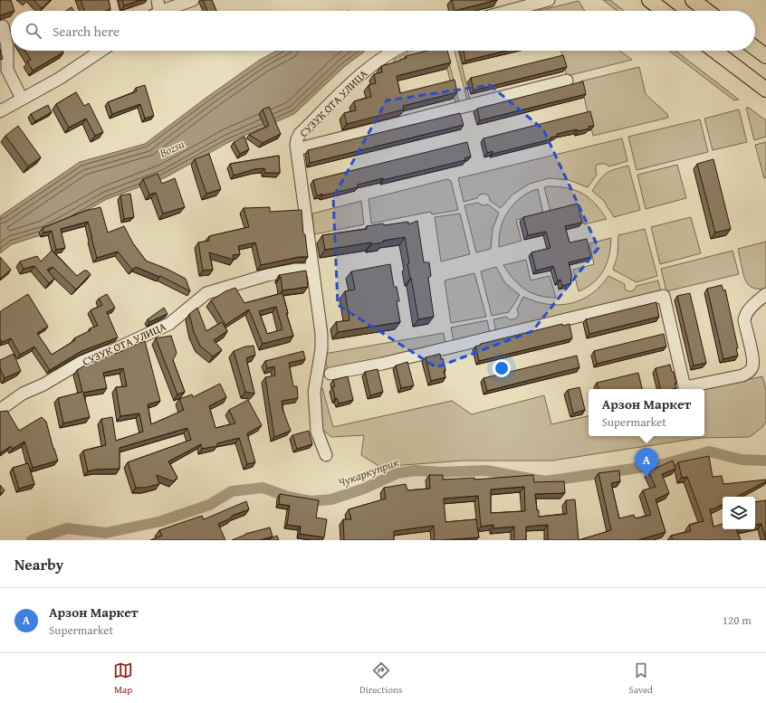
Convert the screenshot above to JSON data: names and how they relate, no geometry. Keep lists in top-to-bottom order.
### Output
{
  "streets": {
    "street": ["СУЗУК ОТА УЛИЦА"]
  },
  "water": ["Bozsu", "Чукаркуприк"],
  "page": {
    "search": "Search here",
    "popup": ["Арзон Маркет", "Supermarket"],
    "pins": "A",
    "heading": "Nearby",
    "list": [
      {
        "mark": "A",
        "name": "Арзон Маркет",
        "note": "Supermarket",
        "value": "120 m"
      }
    ],
    "nav": ["Map", "Directions", "Saved"]
  }
}
